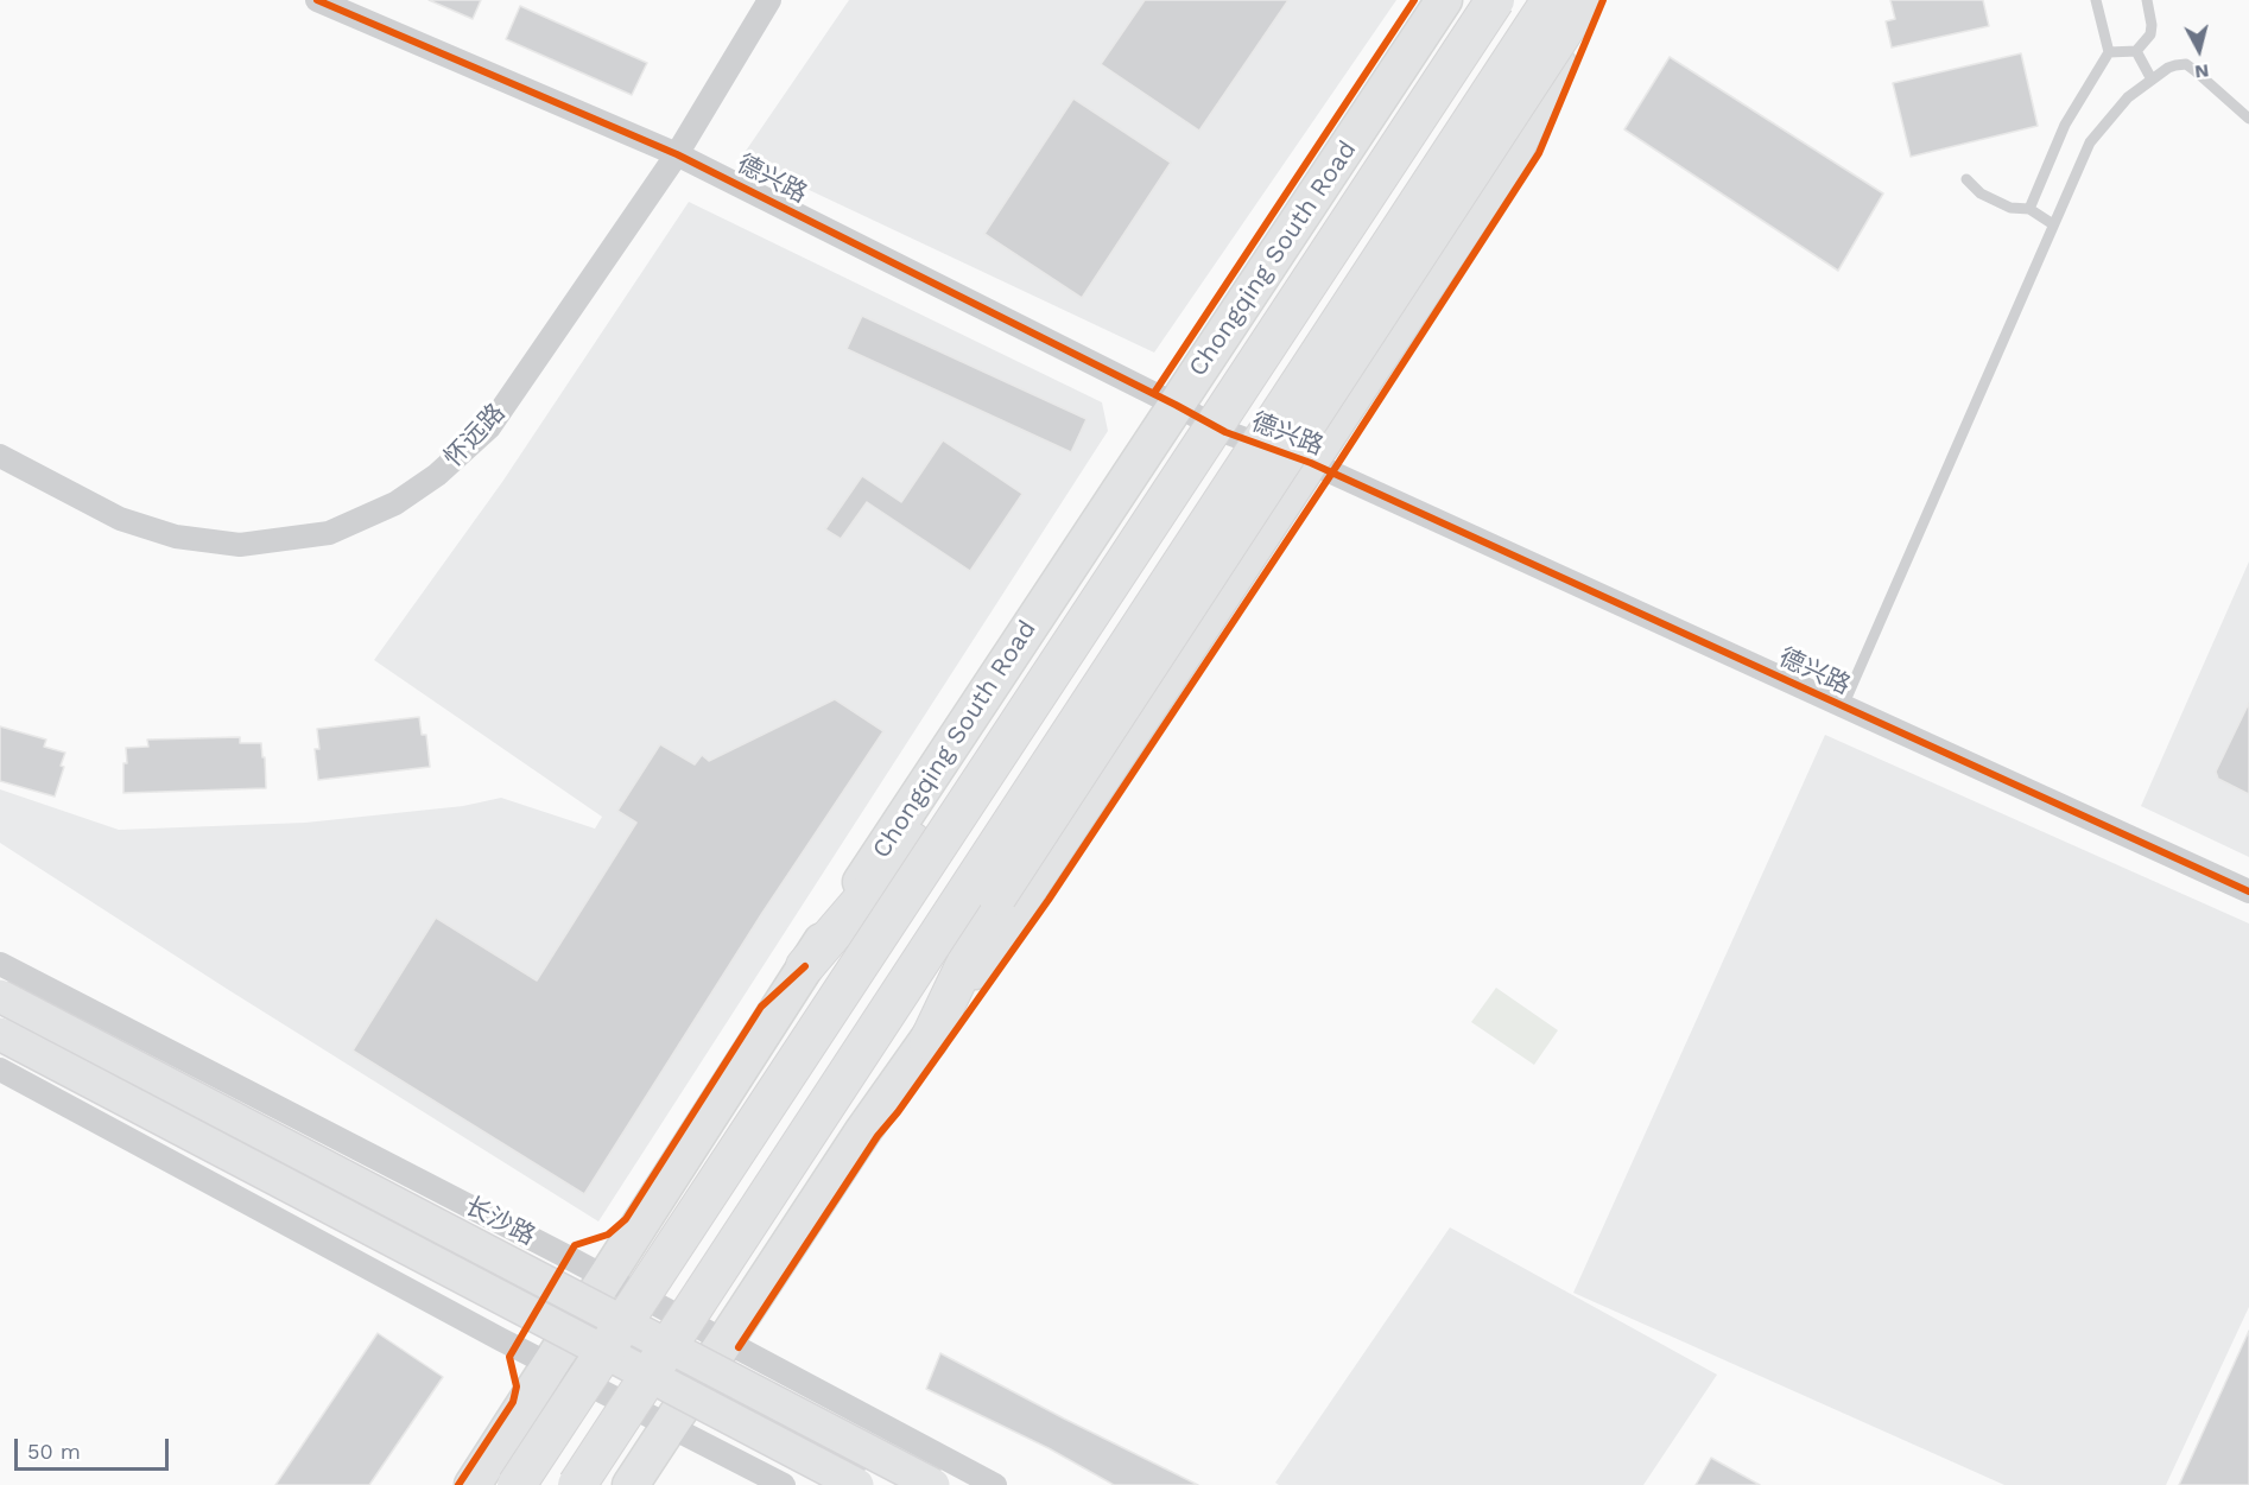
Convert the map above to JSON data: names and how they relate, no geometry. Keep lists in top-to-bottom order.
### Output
{
  "streets": {
    "main road": ["Chongqing South Road", "长沙路"],
    "street": ["德兴路", "怀远路"]
  },
  "crossings": [
    ["德兴路", "Chongqing South Road"],
    ["德兴路", "怀远路"],
    ["Chongqing South Road", "长沙路"]
  ],
  "scale_bar": "50 m",
  "north": "bottom"
}
